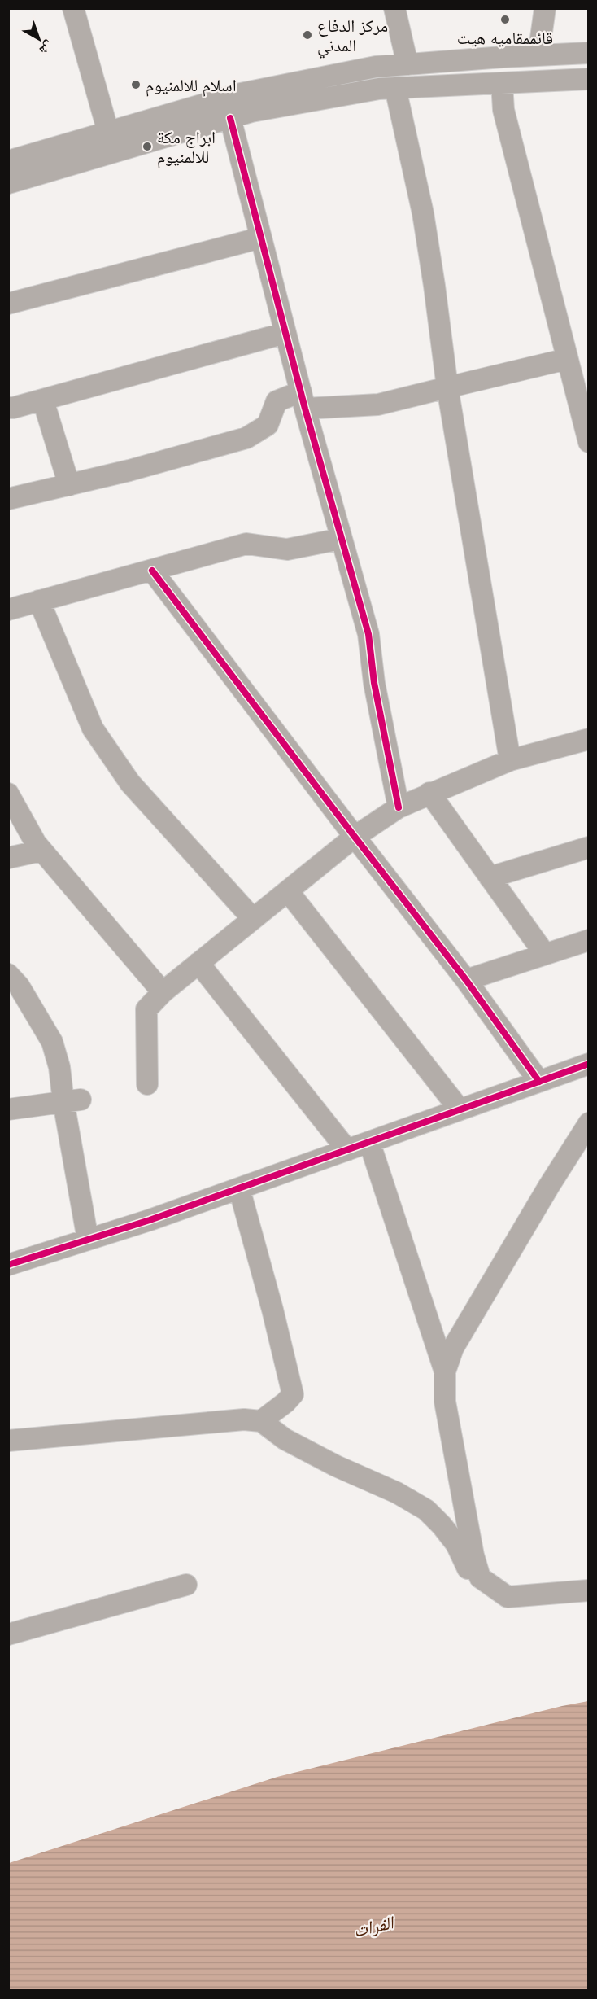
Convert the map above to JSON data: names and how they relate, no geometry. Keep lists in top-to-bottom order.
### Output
{
  "water": ["الفرات"],
  "places": [
    "قائممقاميه هيت",
    "مركز الدفاع المدني",
    "اسلام للالمنيوم",
    "ابراج مكة للالمنيوم"
  ],
  "north": "bottom right"
}
